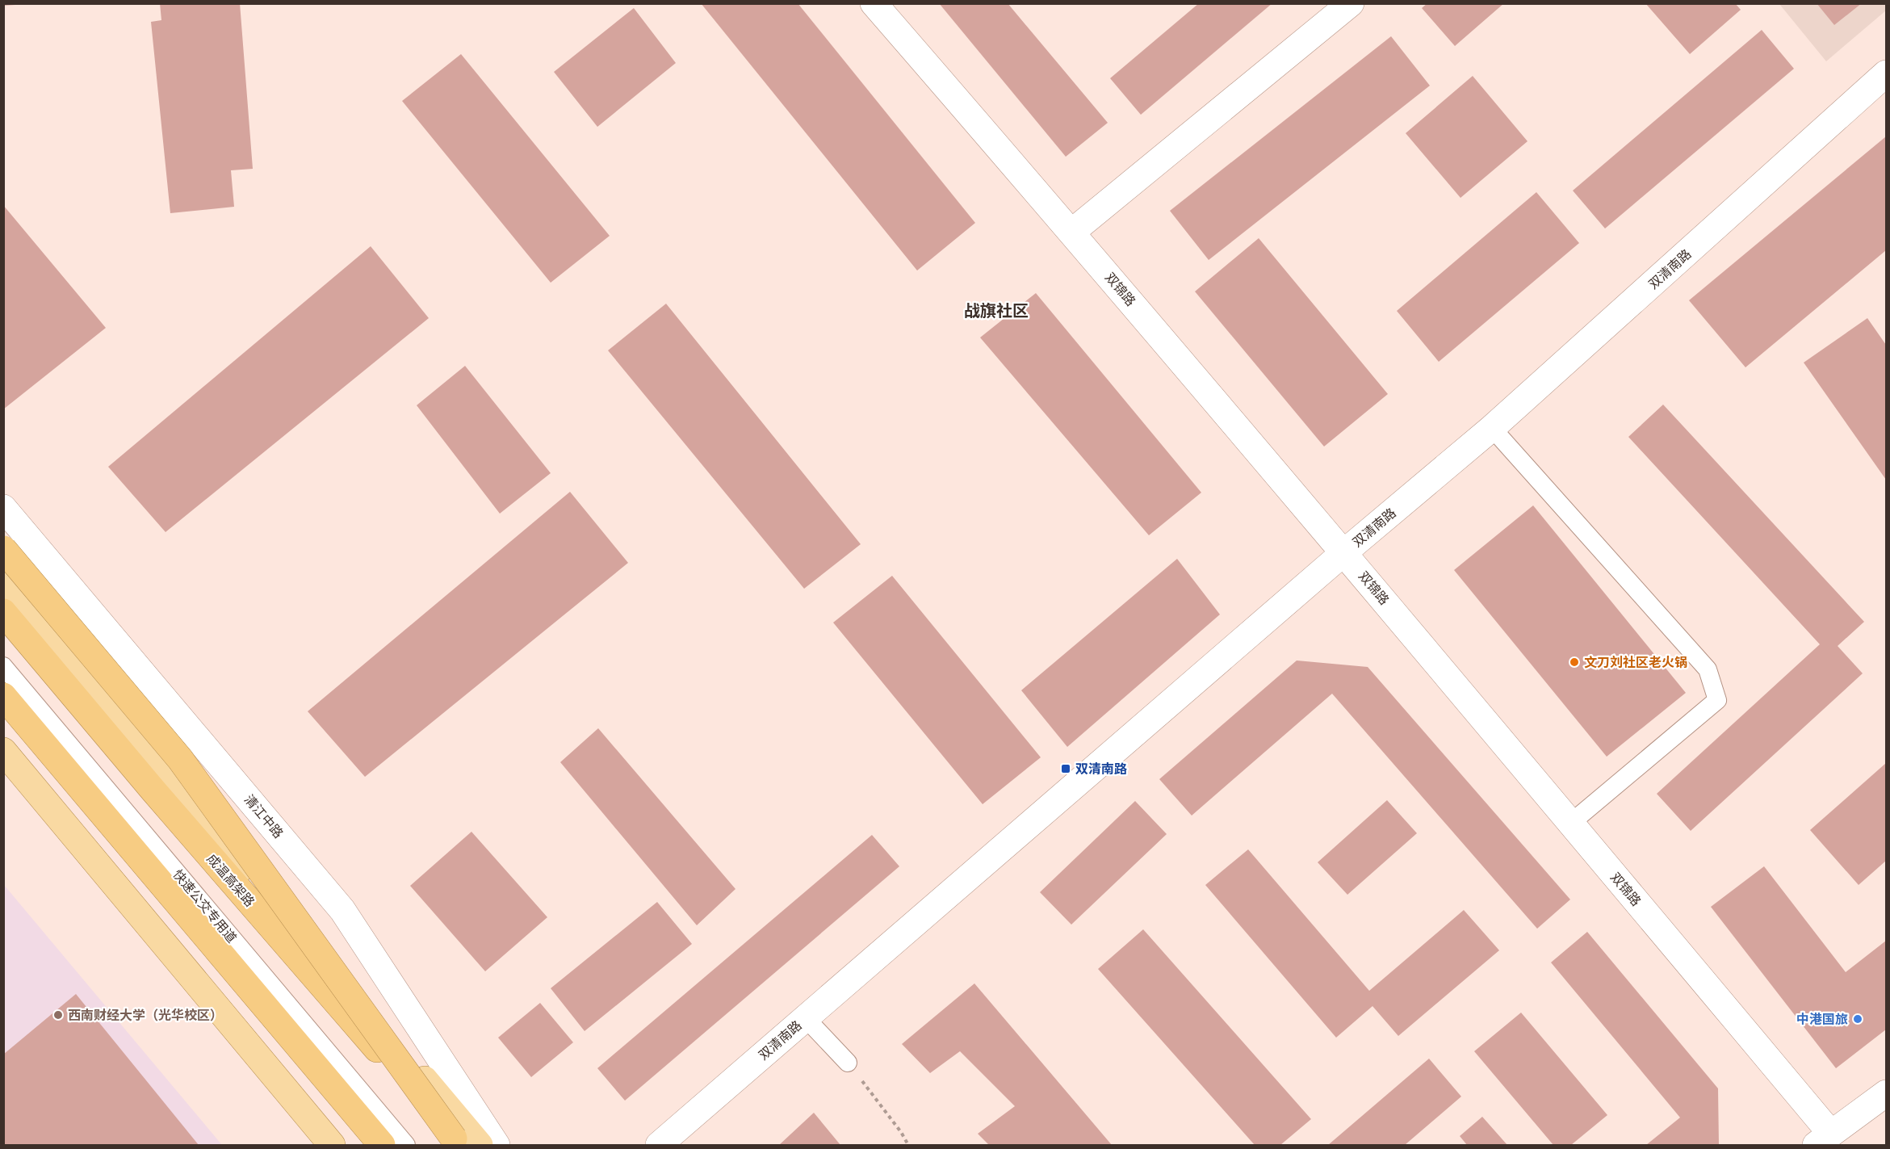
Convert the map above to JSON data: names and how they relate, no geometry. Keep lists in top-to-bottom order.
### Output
{
  "streets": {
    "highway": ["成温高架路"],
    "street": ["双清南路", "双锦路", "清江中路"],
    "lane": ["快速公交专用道"]
  },
  "crossings": [
    ["双清南路", "双锦路"]
  ],
  "districts": ["战旗社区"],
  "places": {
    "other": ["文刀刘社区老火锅", "西南财经大学（光华校区）", "中港国旅"],
    "transit": ["双清南路"]
  }
}
